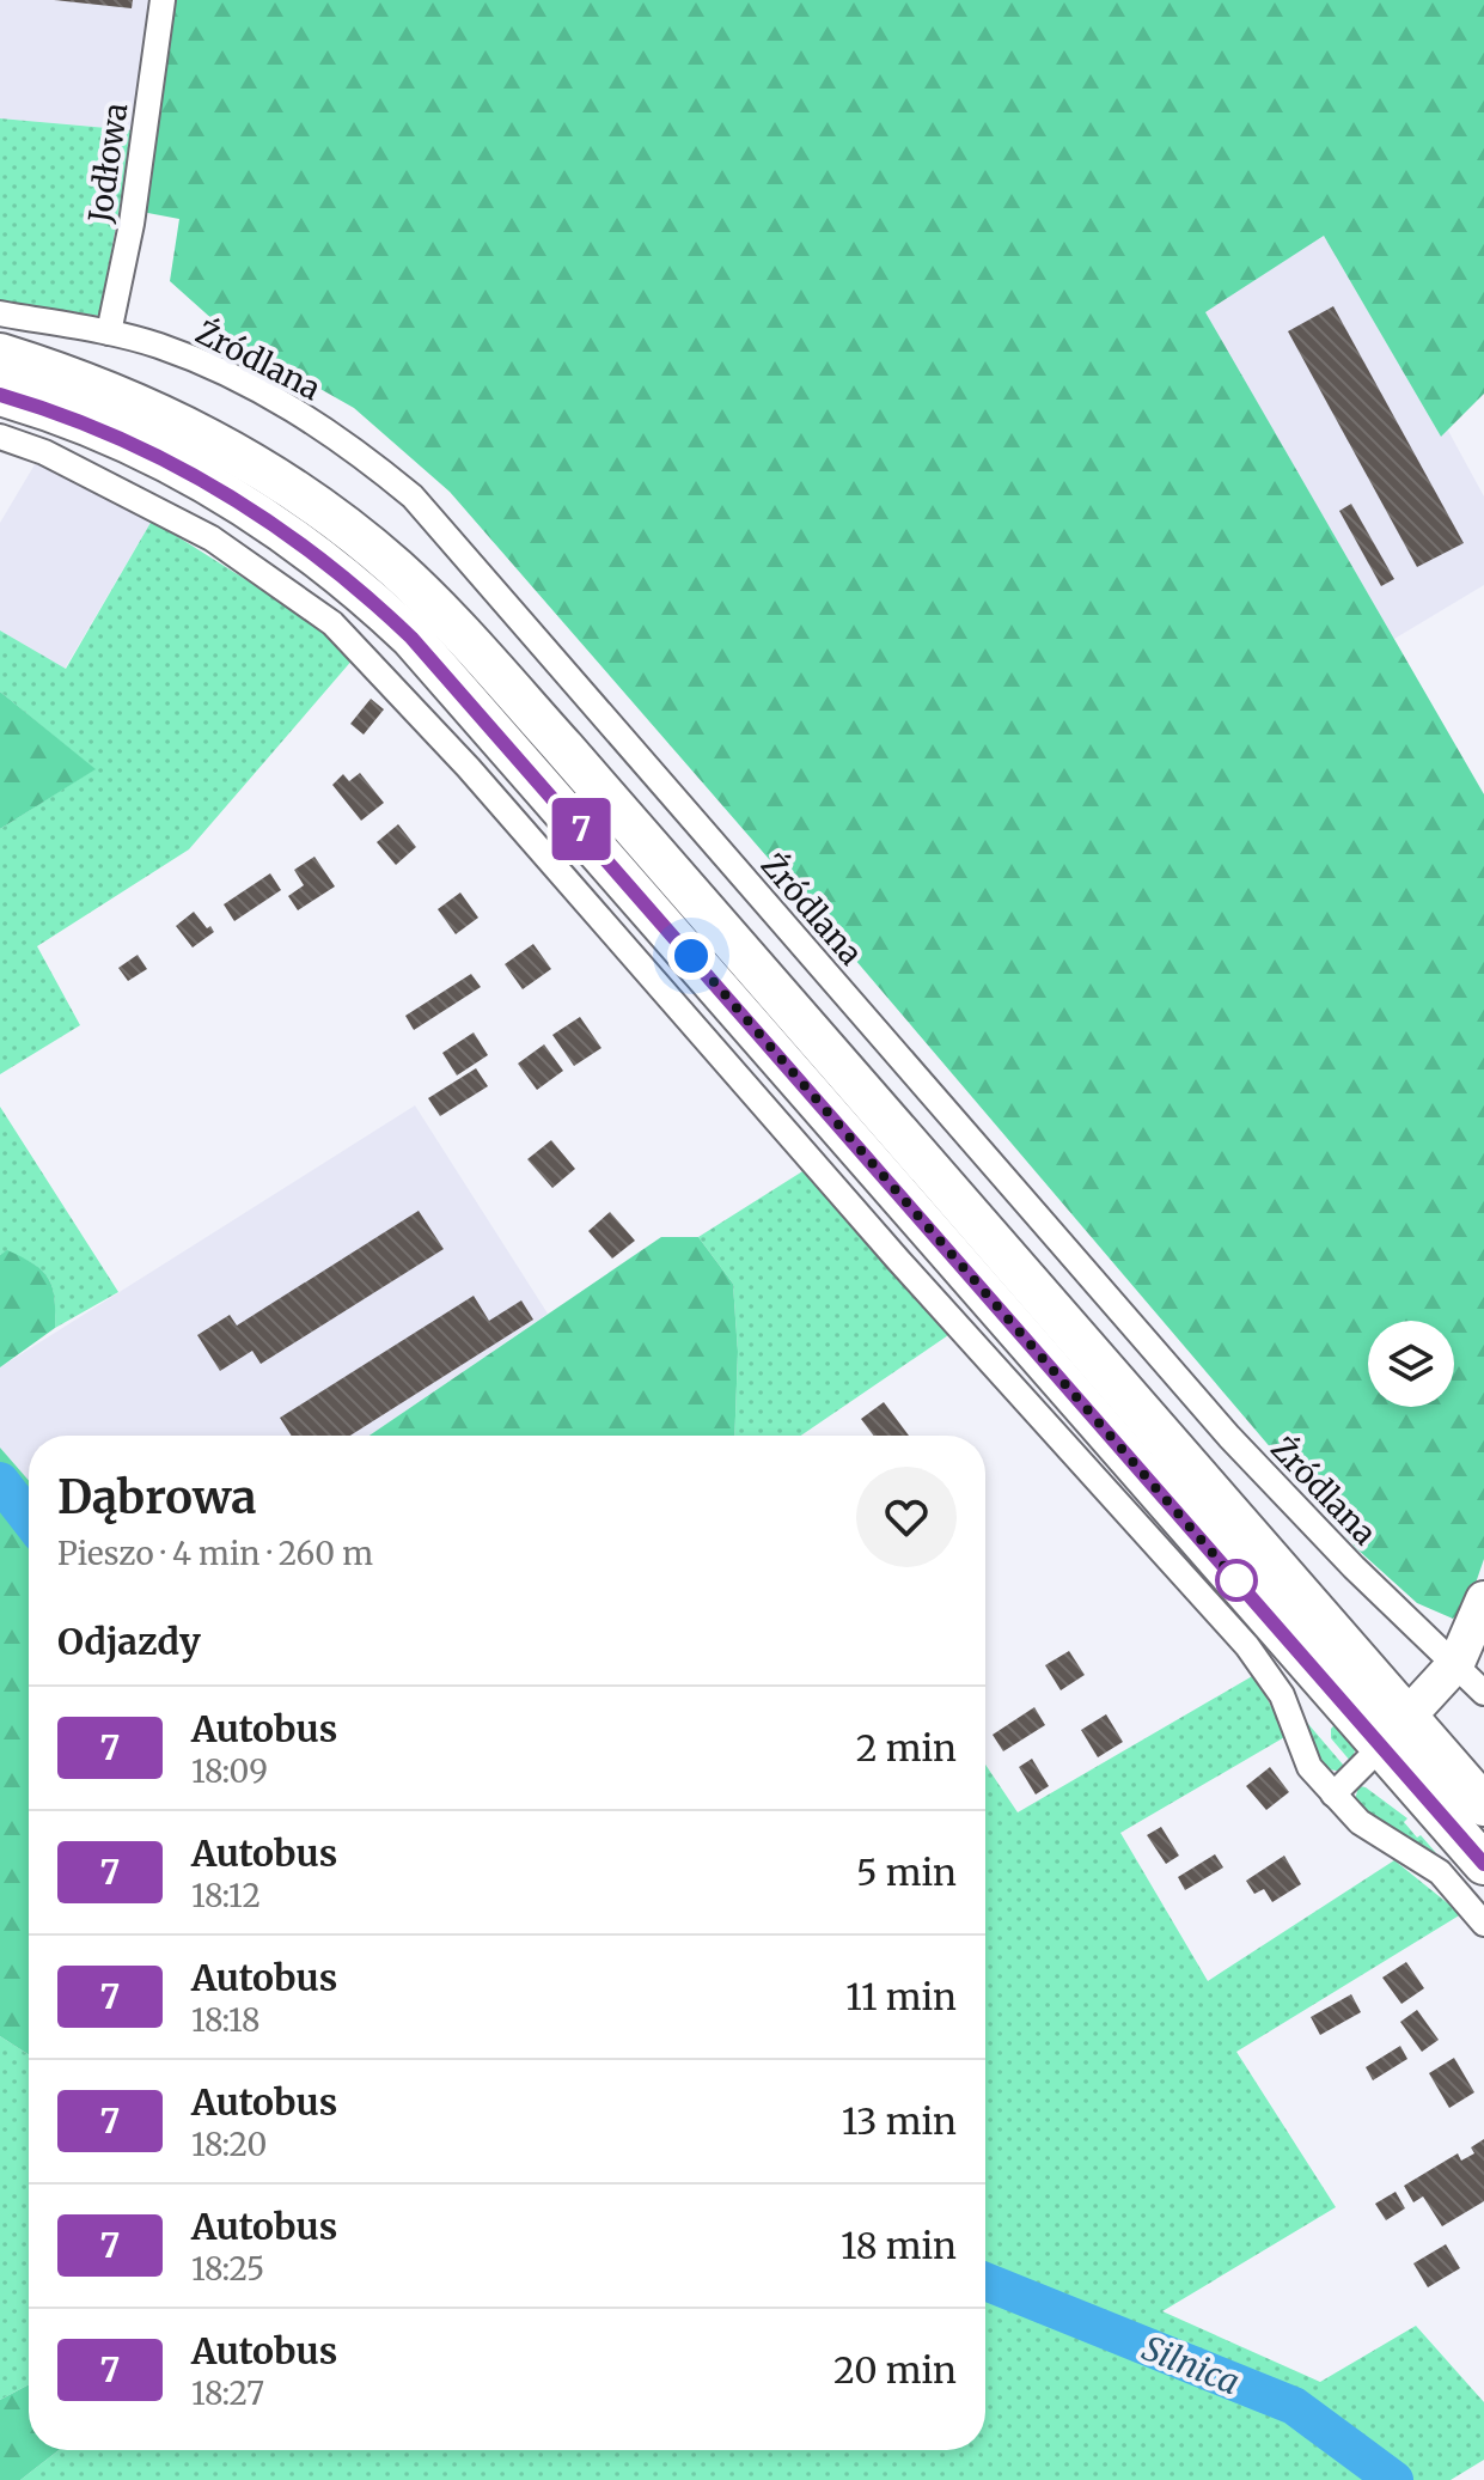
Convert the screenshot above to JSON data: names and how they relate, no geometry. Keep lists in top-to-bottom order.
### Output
{
  "streets": {
    "street": ["Jodłowa", "Źródlana"]
  },
  "crossings": [
    ["Jodłowa", "Źródlana"]
  ],
  "water": ["Silnica"],
  "lines": ["bus line 7"],
  "page": {
    "on_map": "7",
    "heading": [
      ["Dąbrowa", "Pieszo · 4 min · 260 m"],
      "Odjazdy"
    ],
    "list": [
      {
        "mark": "7",
        "name": "Autobus",
        "note": "18:09",
        "value": "2 min"
      },
      {
        "mark": "7",
        "name": "Autobus",
        "note": "18:12",
        "value": "5 min"
      },
      {
        "mark": "7",
        "name": "Autobus",
        "note": "18:18",
        "value": "11 min"
      },
      {
        "mark": "7",
        "name": "Autobus",
        "note": "18:20",
        "value": "13 min"
      },
      {
        "mark": "7",
        "name": "Autobus",
        "note": "18:25",
        "value": "18 min"
      },
      {
        "mark": "7",
        "name": "Autobus",
        "note": "18:27",
        "value": "20 min"
      }
    ]
  }
}
